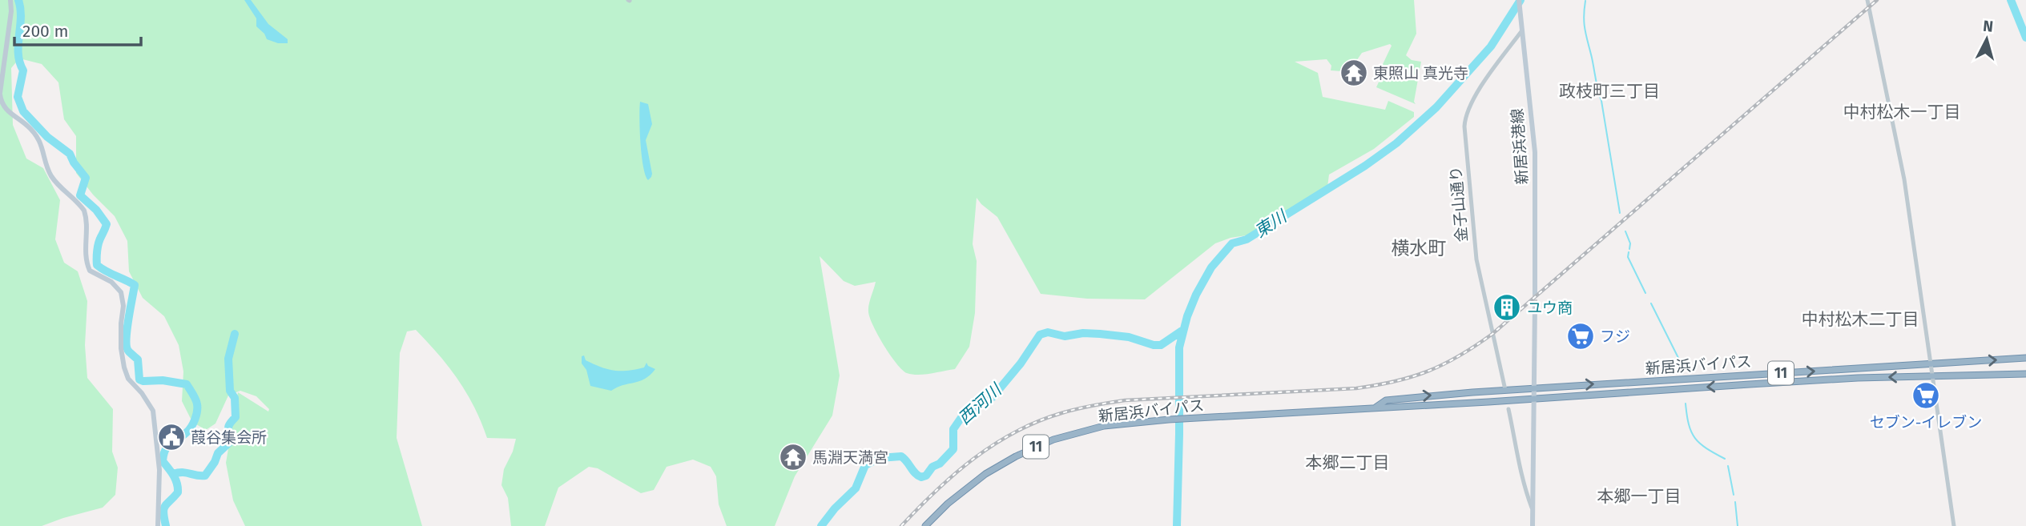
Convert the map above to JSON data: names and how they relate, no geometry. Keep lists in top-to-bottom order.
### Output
{
  "streets": {
    "highway": ["新居浜バイパス", "11"],
    "main road": ["新居浜港線"],
    "street": ["金子山通り"]
  },
  "crossings": [
    ["新居浜港線", "金子山通り"],
    ["金子山通り", "新居浜バイパス"]
  ],
  "districts": [
    "政枝町三丁目",
    "中村松木一丁目",
    "横水町",
    "中村松木二丁目",
    "本郷二丁目",
    "本郷一丁目"
  ],
  "water": ["東川", "西河川"],
  "places": {
    "temple": ["東照山 真光寺", "馬淵天満宮"],
    "building": ["ユウ商"],
    "supermarket": ["フジ", "セブン-イレブン"],
    "public building": ["葭谷集会所"]
  },
  "scale_bar": "200 m",
  "north": "top"
}
